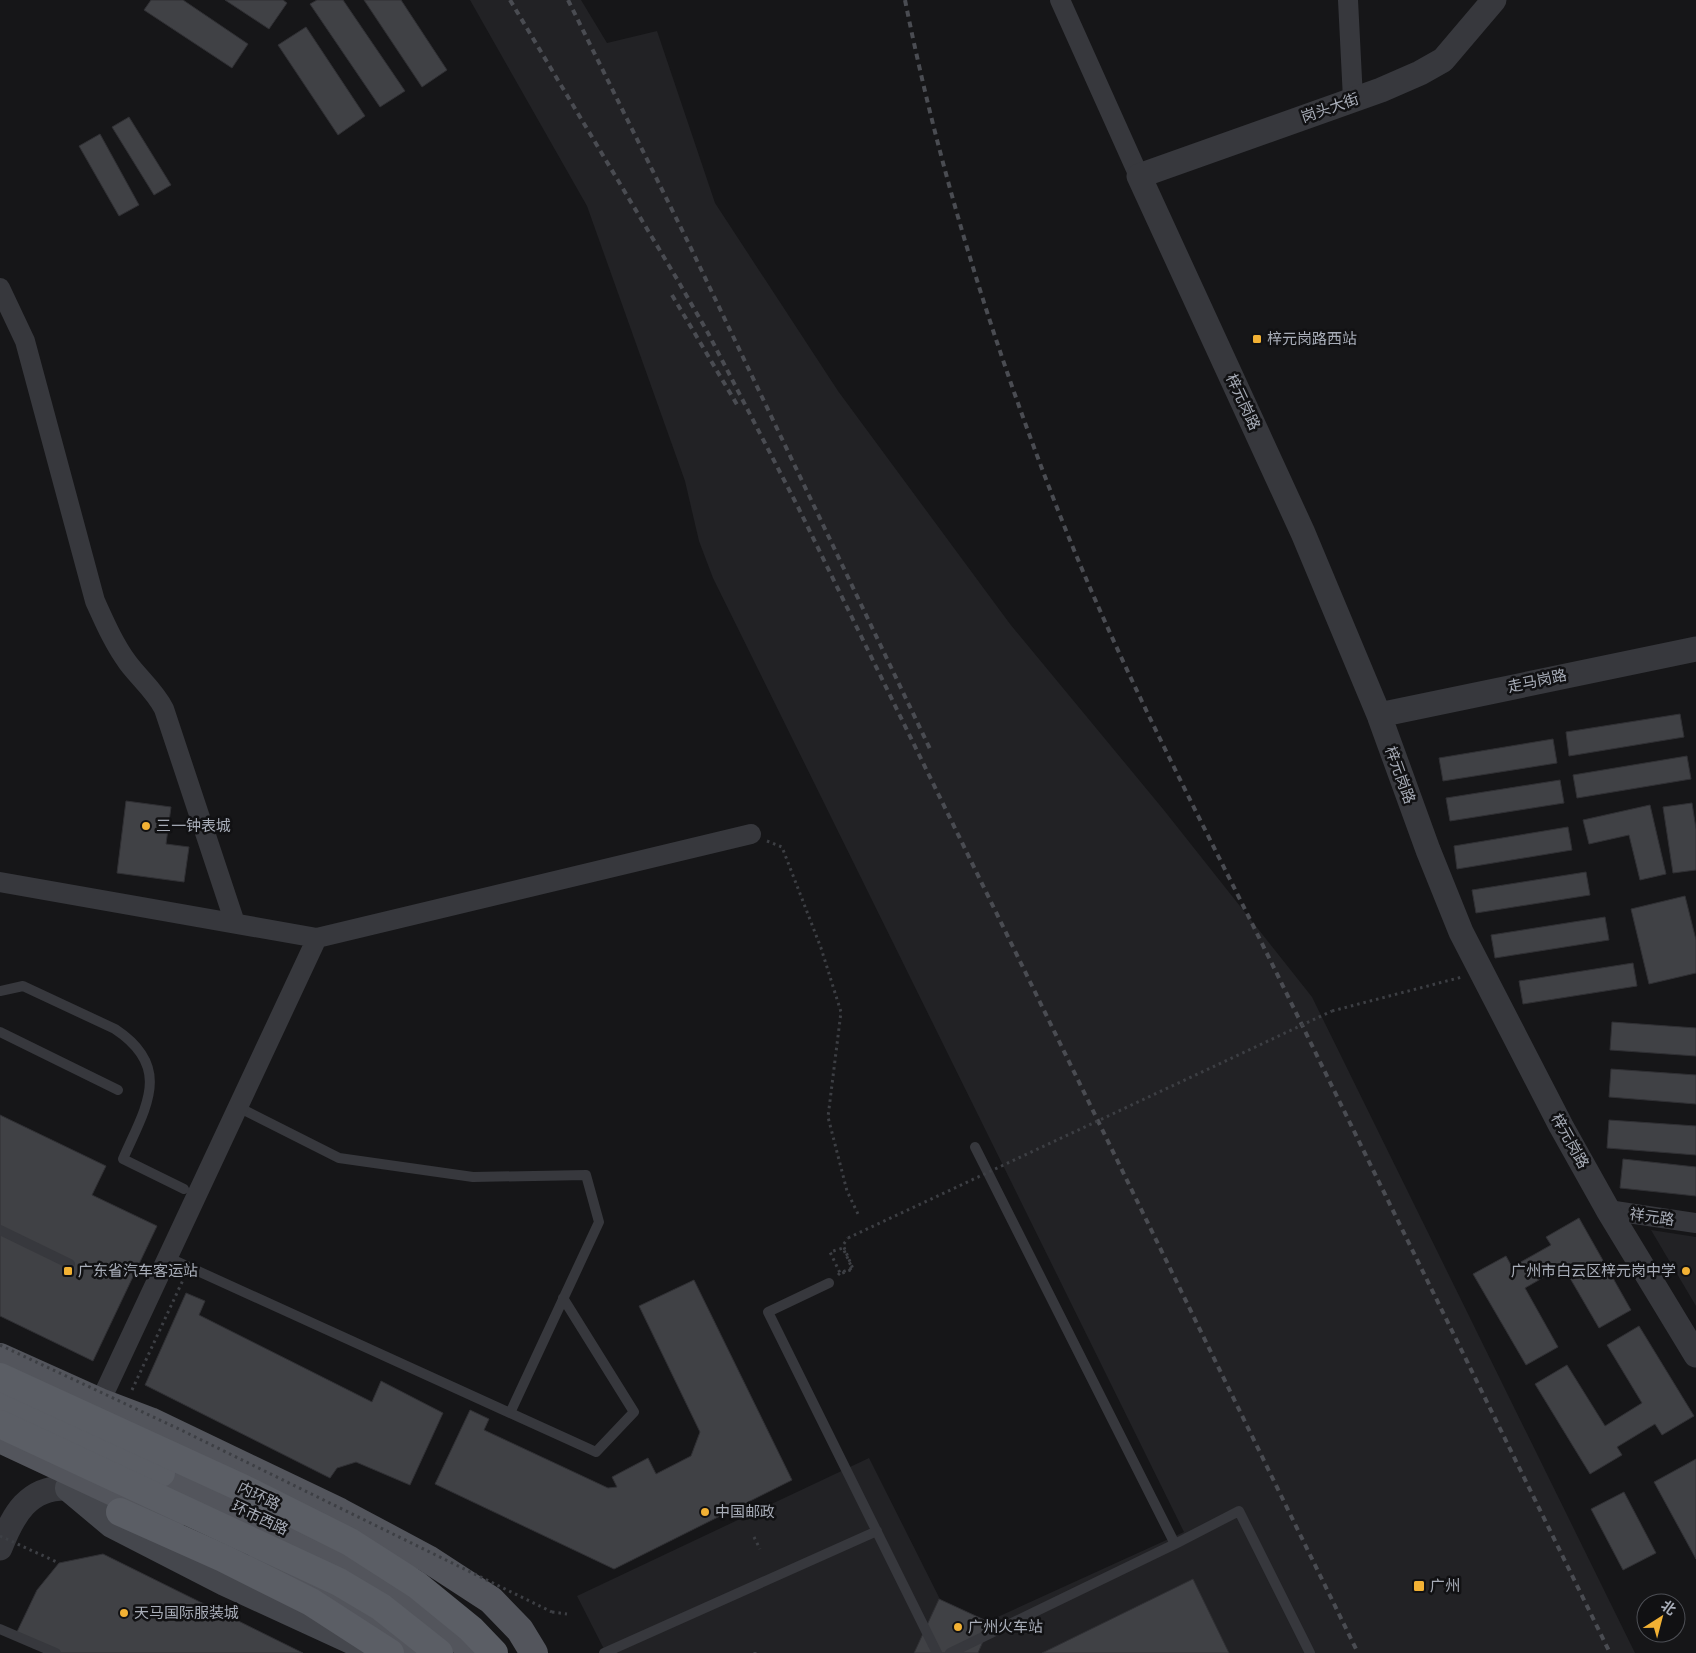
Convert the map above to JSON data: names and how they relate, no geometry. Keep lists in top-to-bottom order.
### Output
{
  "streets": {
    "highway": ["内环路"],
    "main road": ["环市西路"],
    "street": [
      "岗头大街",
      "梓元岗路",
      "走马岗路",
      "祥元路"
    ]
  },
  "crossings": [
    ["岗头大街", "梓元岗路"],
    ["梓元岗路", "走马岗路"],
    ["梓元岗路", "祥元路"],
    ["内环路", "环市西路"]
  ],
  "places": {
    "transit": ["梓元岗路西站", "广东省汽车客运站", "广州"],
    "other": [
      "三一钟表城",
      "广州市白云区梓元岗中学",
      "中国邮政",
      "天马国际服装城",
      "广州火车站"
    ]
  },
  "north": "top right"
}
